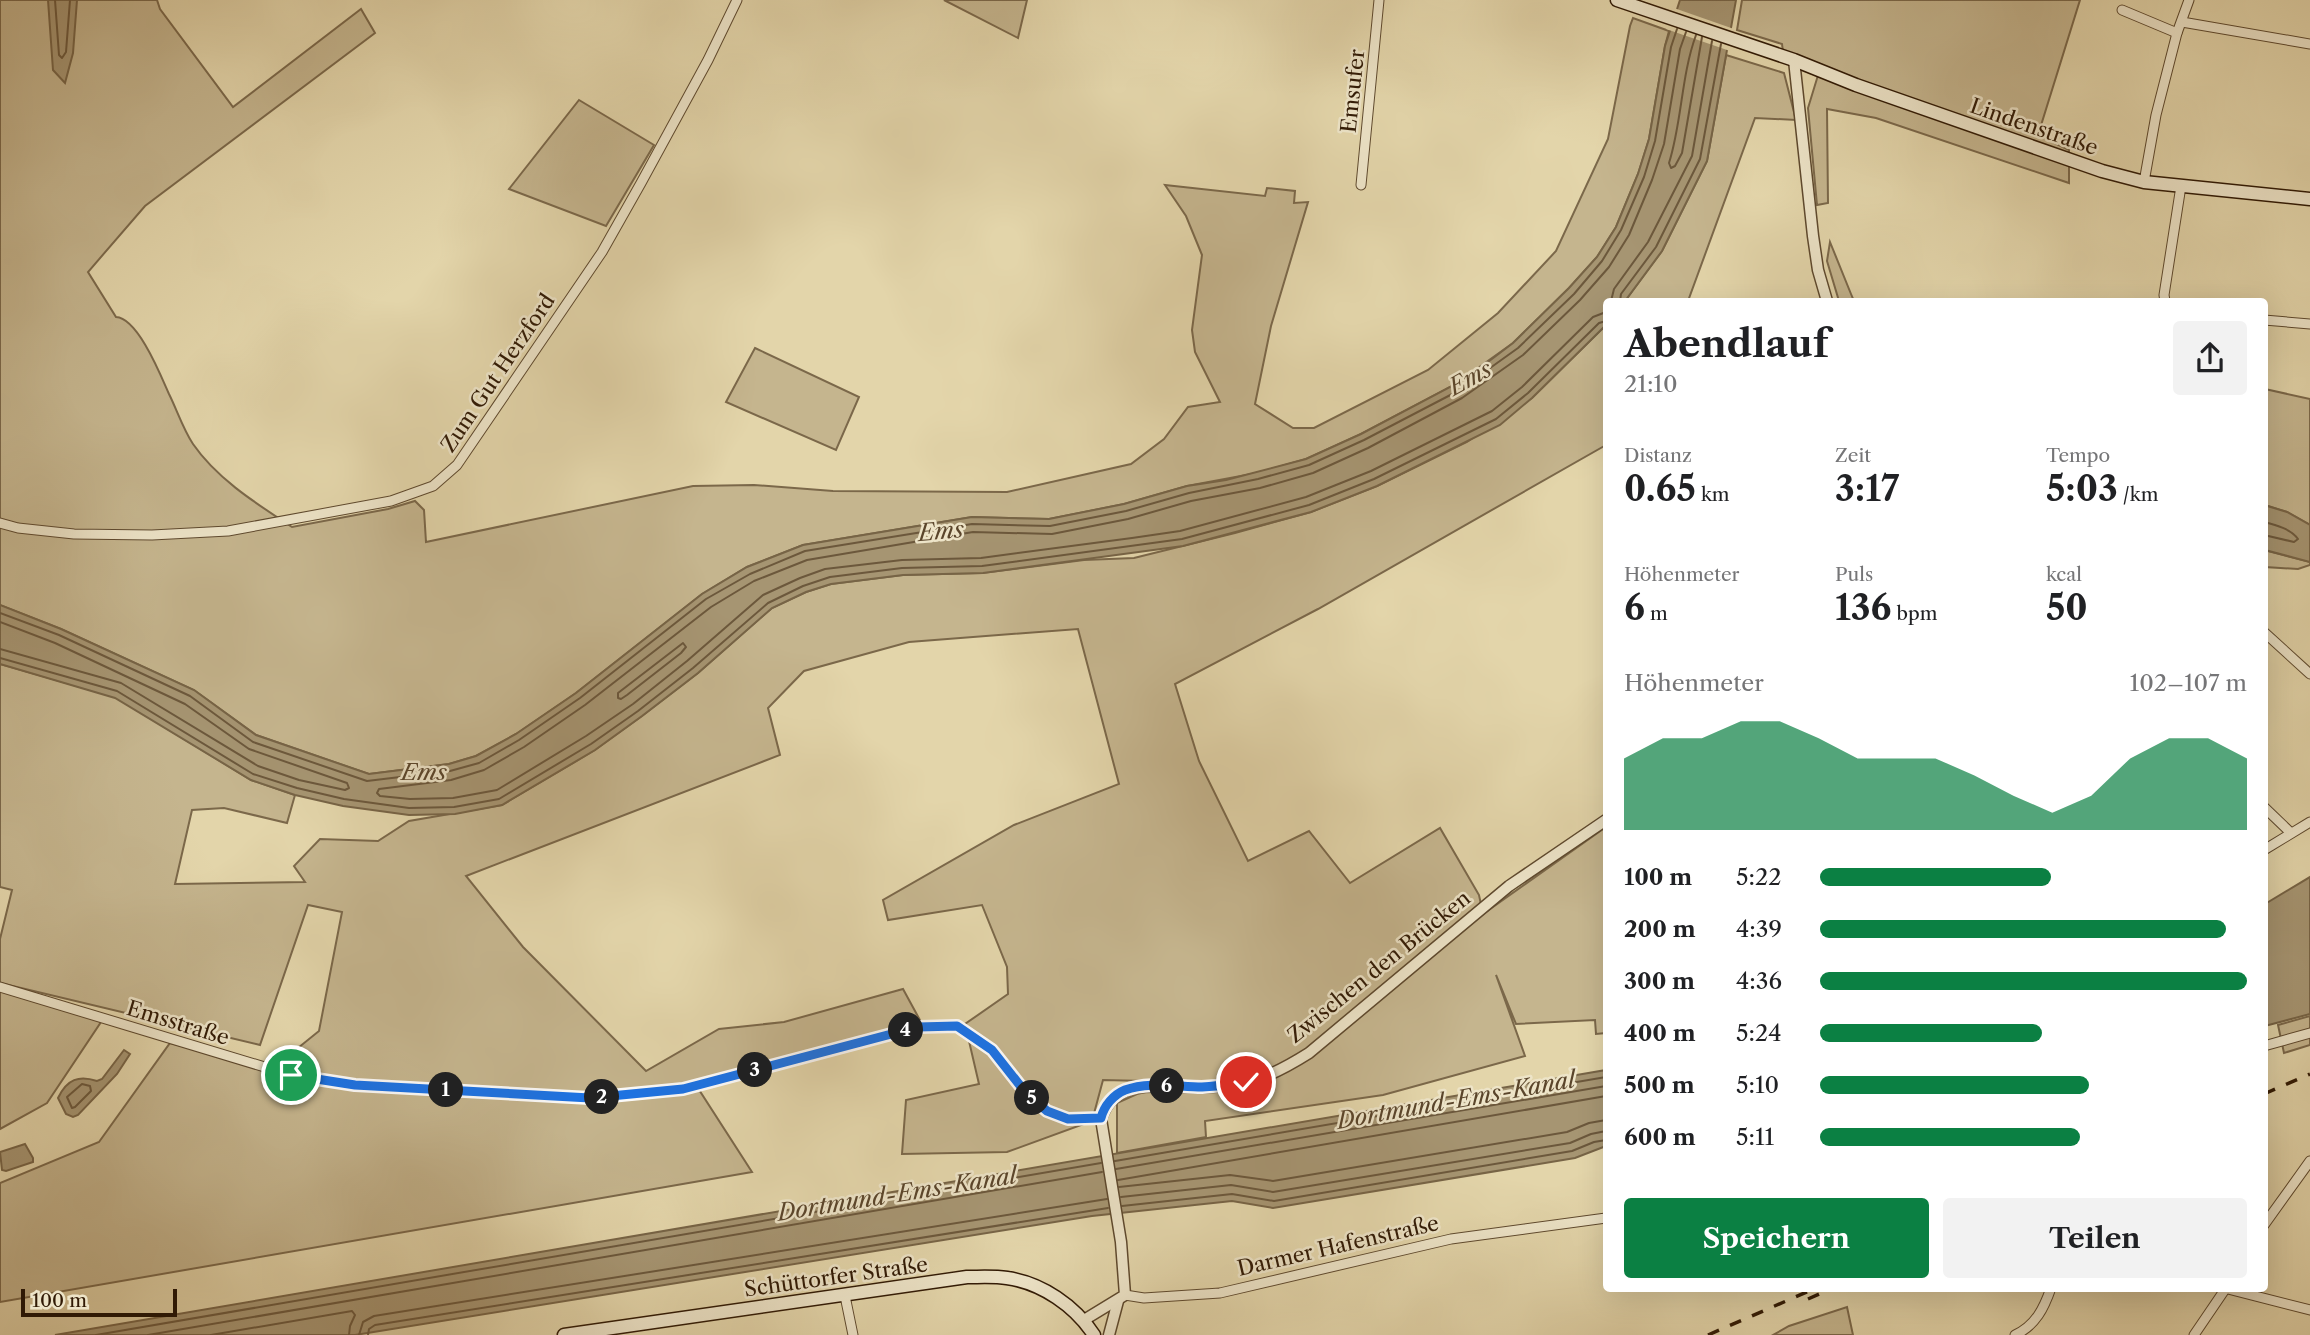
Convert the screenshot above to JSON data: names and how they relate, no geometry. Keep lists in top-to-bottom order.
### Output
{
  "streets": {
    "main road": ["Lindenstraße", "Schüttorfer Straße"],
    "street": [
      "Emsufer",
      "Zum Gut Herzford",
      "Zwischen den Brücken",
      "Emsstraße",
      "Darmer Hafenstraße"
    ]
  },
  "crossings": [
    ["Zwischen den Brücken", "Emsstraße"]
  ],
  "water": ["Ems", "Dortmund-Ems-Kanal"],
  "scale_bar": "100 m",
  "page": {
    "heading": ["Abendlauf", "21:10"],
    "stats": [
      ["Distanz", "0.65 km"],
      ["Zeit", "3:17"],
      ["Tempo", "5:03 /km"],
      ["Höhenmeter", "6 m"],
      ["Puls", "136 bpm"],
      ["kcal", "50"]
    ],
    "chart": ["Höhenmeter", "102–107 m"],
    "list": [
      {
        "name": "100 m",
        "note": "5:22"
      },
      {
        "name": "200 m",
        "note": "4:39"
      },
      {
        "name": "300 m",
        "note": "4:36"
      },
      {
        "name": "400 m",
        "note": "5:24"
      },
      {
        "name": "500 m",
        "note": "5:10"
      },
      {
        "name": "600 m",
        "note": "5:11"
      }
    ],
    "pins": [
      "4",
      "3",
      "6",
      "1",
      "2",
      "5"
    ],
    "buttons": ["Speichern", "Teilen"],
    "scale": "100 m"
  }
}
